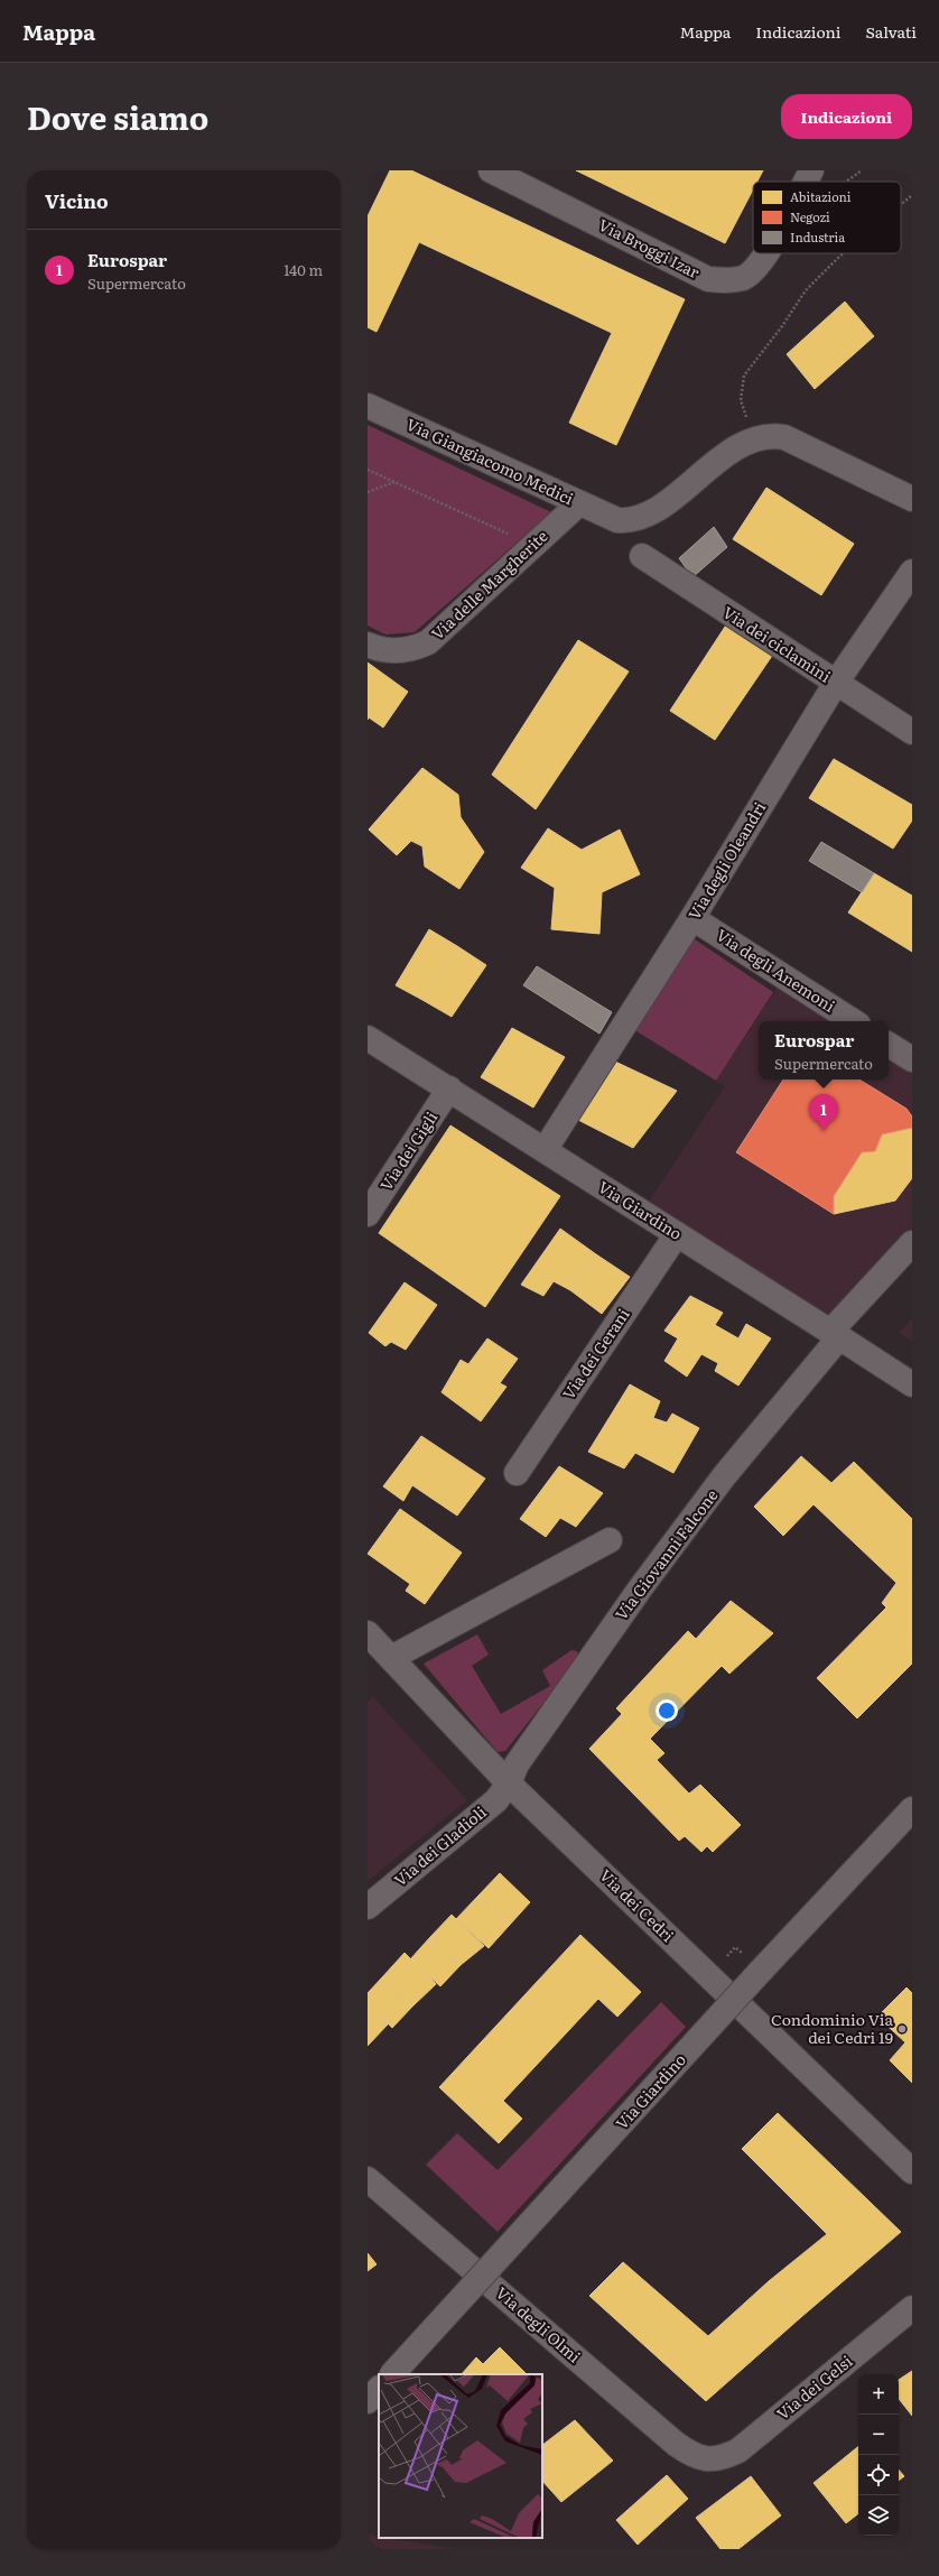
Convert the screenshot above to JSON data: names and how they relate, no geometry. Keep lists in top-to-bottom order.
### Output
{
  "streets": {
    "street": [
      "Via Broggi Izar",
      "Via Giangiacomo Medici",
      "Via delle Margherite",
      "Via dei ciclamini",
      "Via degli Oleandri",
      "Via degli Anemoni",
      "Via dei Gigli",
      "Via Giardino",
      "Via dei Gerani",
      "Via Giovanni Falcone",
      "Via dei Gladioli",
      "Via dei Cedri",
      "Via degli Olmi",
      "Via dei Gelsi"
    ]
  },
  "crossings": [
    ["Via Giangiacomo Medici", "Via delle Margherite"],
    ["Via dei ciclamini", "Via degli Oleandri"],
    ["Via degli Oleandri", "Via degli Anemoni"],
    ["Via degli Oleandri", "Via Giardino"],
    ["Via dei Gigli", "Via Giardino"],
    ["Via Giardino", "Via dei Gerani"],
    ["Via Giardino", "Via Giovanni Falcone"],
    ["Via Giovanni Falcone", "Via dei Gladioli"],
    ["Via Giovanni Falcone", "Via dei Cedri"],
    ["Via dei Gladioli", "Via dei Cedri"],
    ["Via degli Olmi", "Via dei Gelsi"]
  ],
  "places": ["Condominio Via dei Cedri 19"],
  "legend": ["Abitazioni", "Negozi", "Industria"],
  "page": {
    "header": "Mappa",
    "nav": ["Mappa", "Indicazioni", "Salvati"],
    "title": "Dove siamo",
    "buttons": "Indicazioni",
    "heading": "Vicino",
    "list": [
      {
        "mark": "1",
        "name": "Eurospar",
        "note": "Supermercato",
        "value": "140 m"
      }
    ],
    "popup": ["Eurospar", "Supermercato"],
    "pins": "1",
    "map_buttons": ["+", "−"]
  }
}
